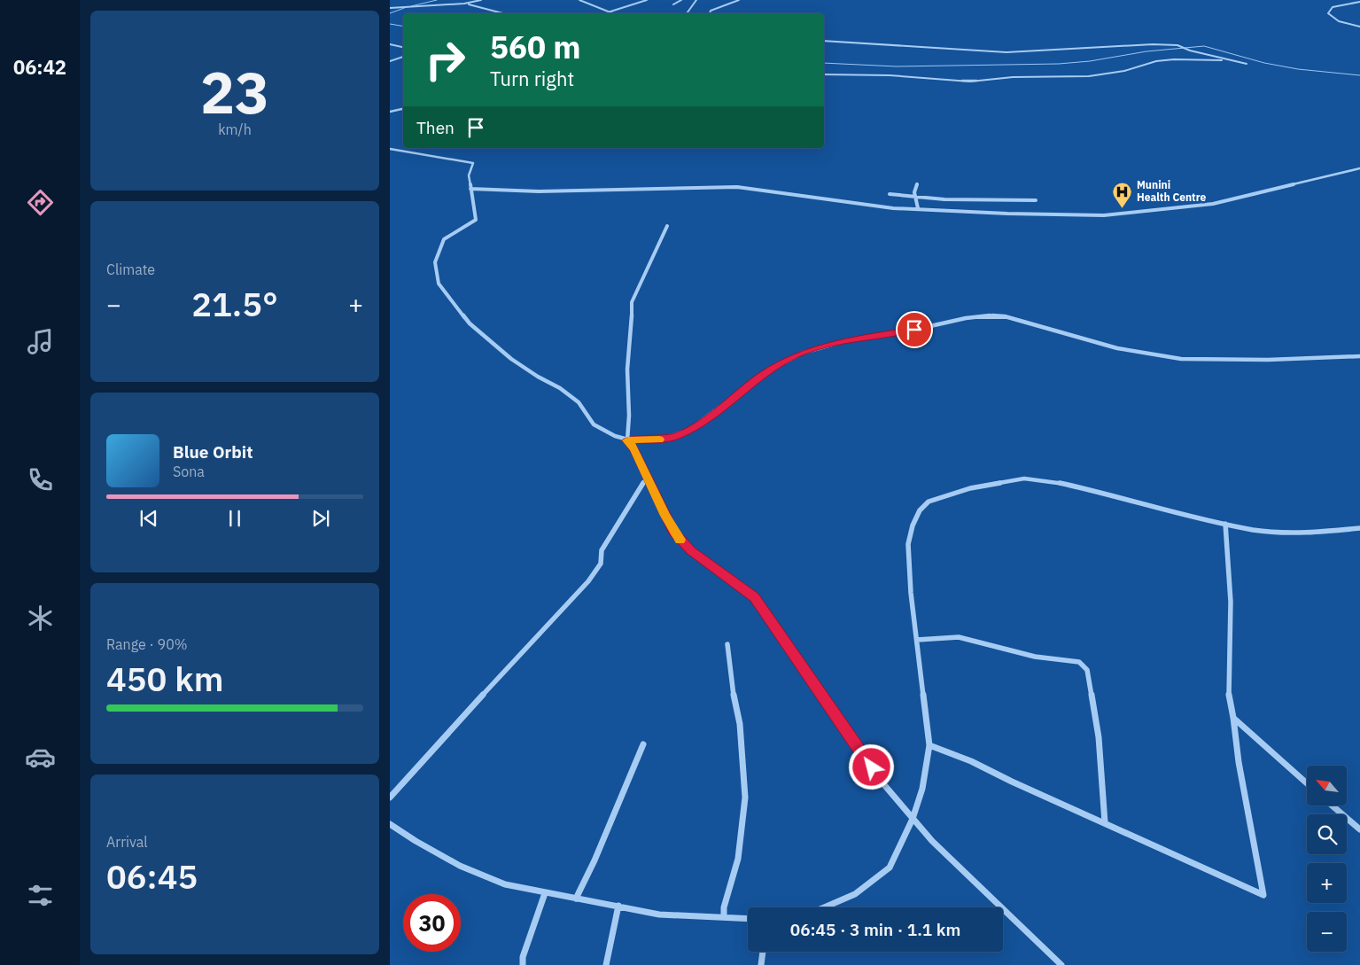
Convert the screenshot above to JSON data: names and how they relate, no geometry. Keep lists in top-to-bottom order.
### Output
{
  "places": {
    "hospital": ["Munini Health Centre"]
  },
  "north": "top left",
  "page": {
    "tabs": "06:42",
    "tile": [
      ["23", "km/h"],
      "Climate",
      ["Range · 90%", "450 km"],
      ["Arrival", "06:45"]
    ],
    "turn": ["560 m", "Turn right"],
    "then": "Then",
    "heat": ["−", "21.5°", "+"],
    "song": ["Blue Orbit", "Sona"],
    "map_buttons": ["+", "−"],
    "limit": "30",
    "trip": "06:45 · 3 min · 1.1 km"
  }
}
